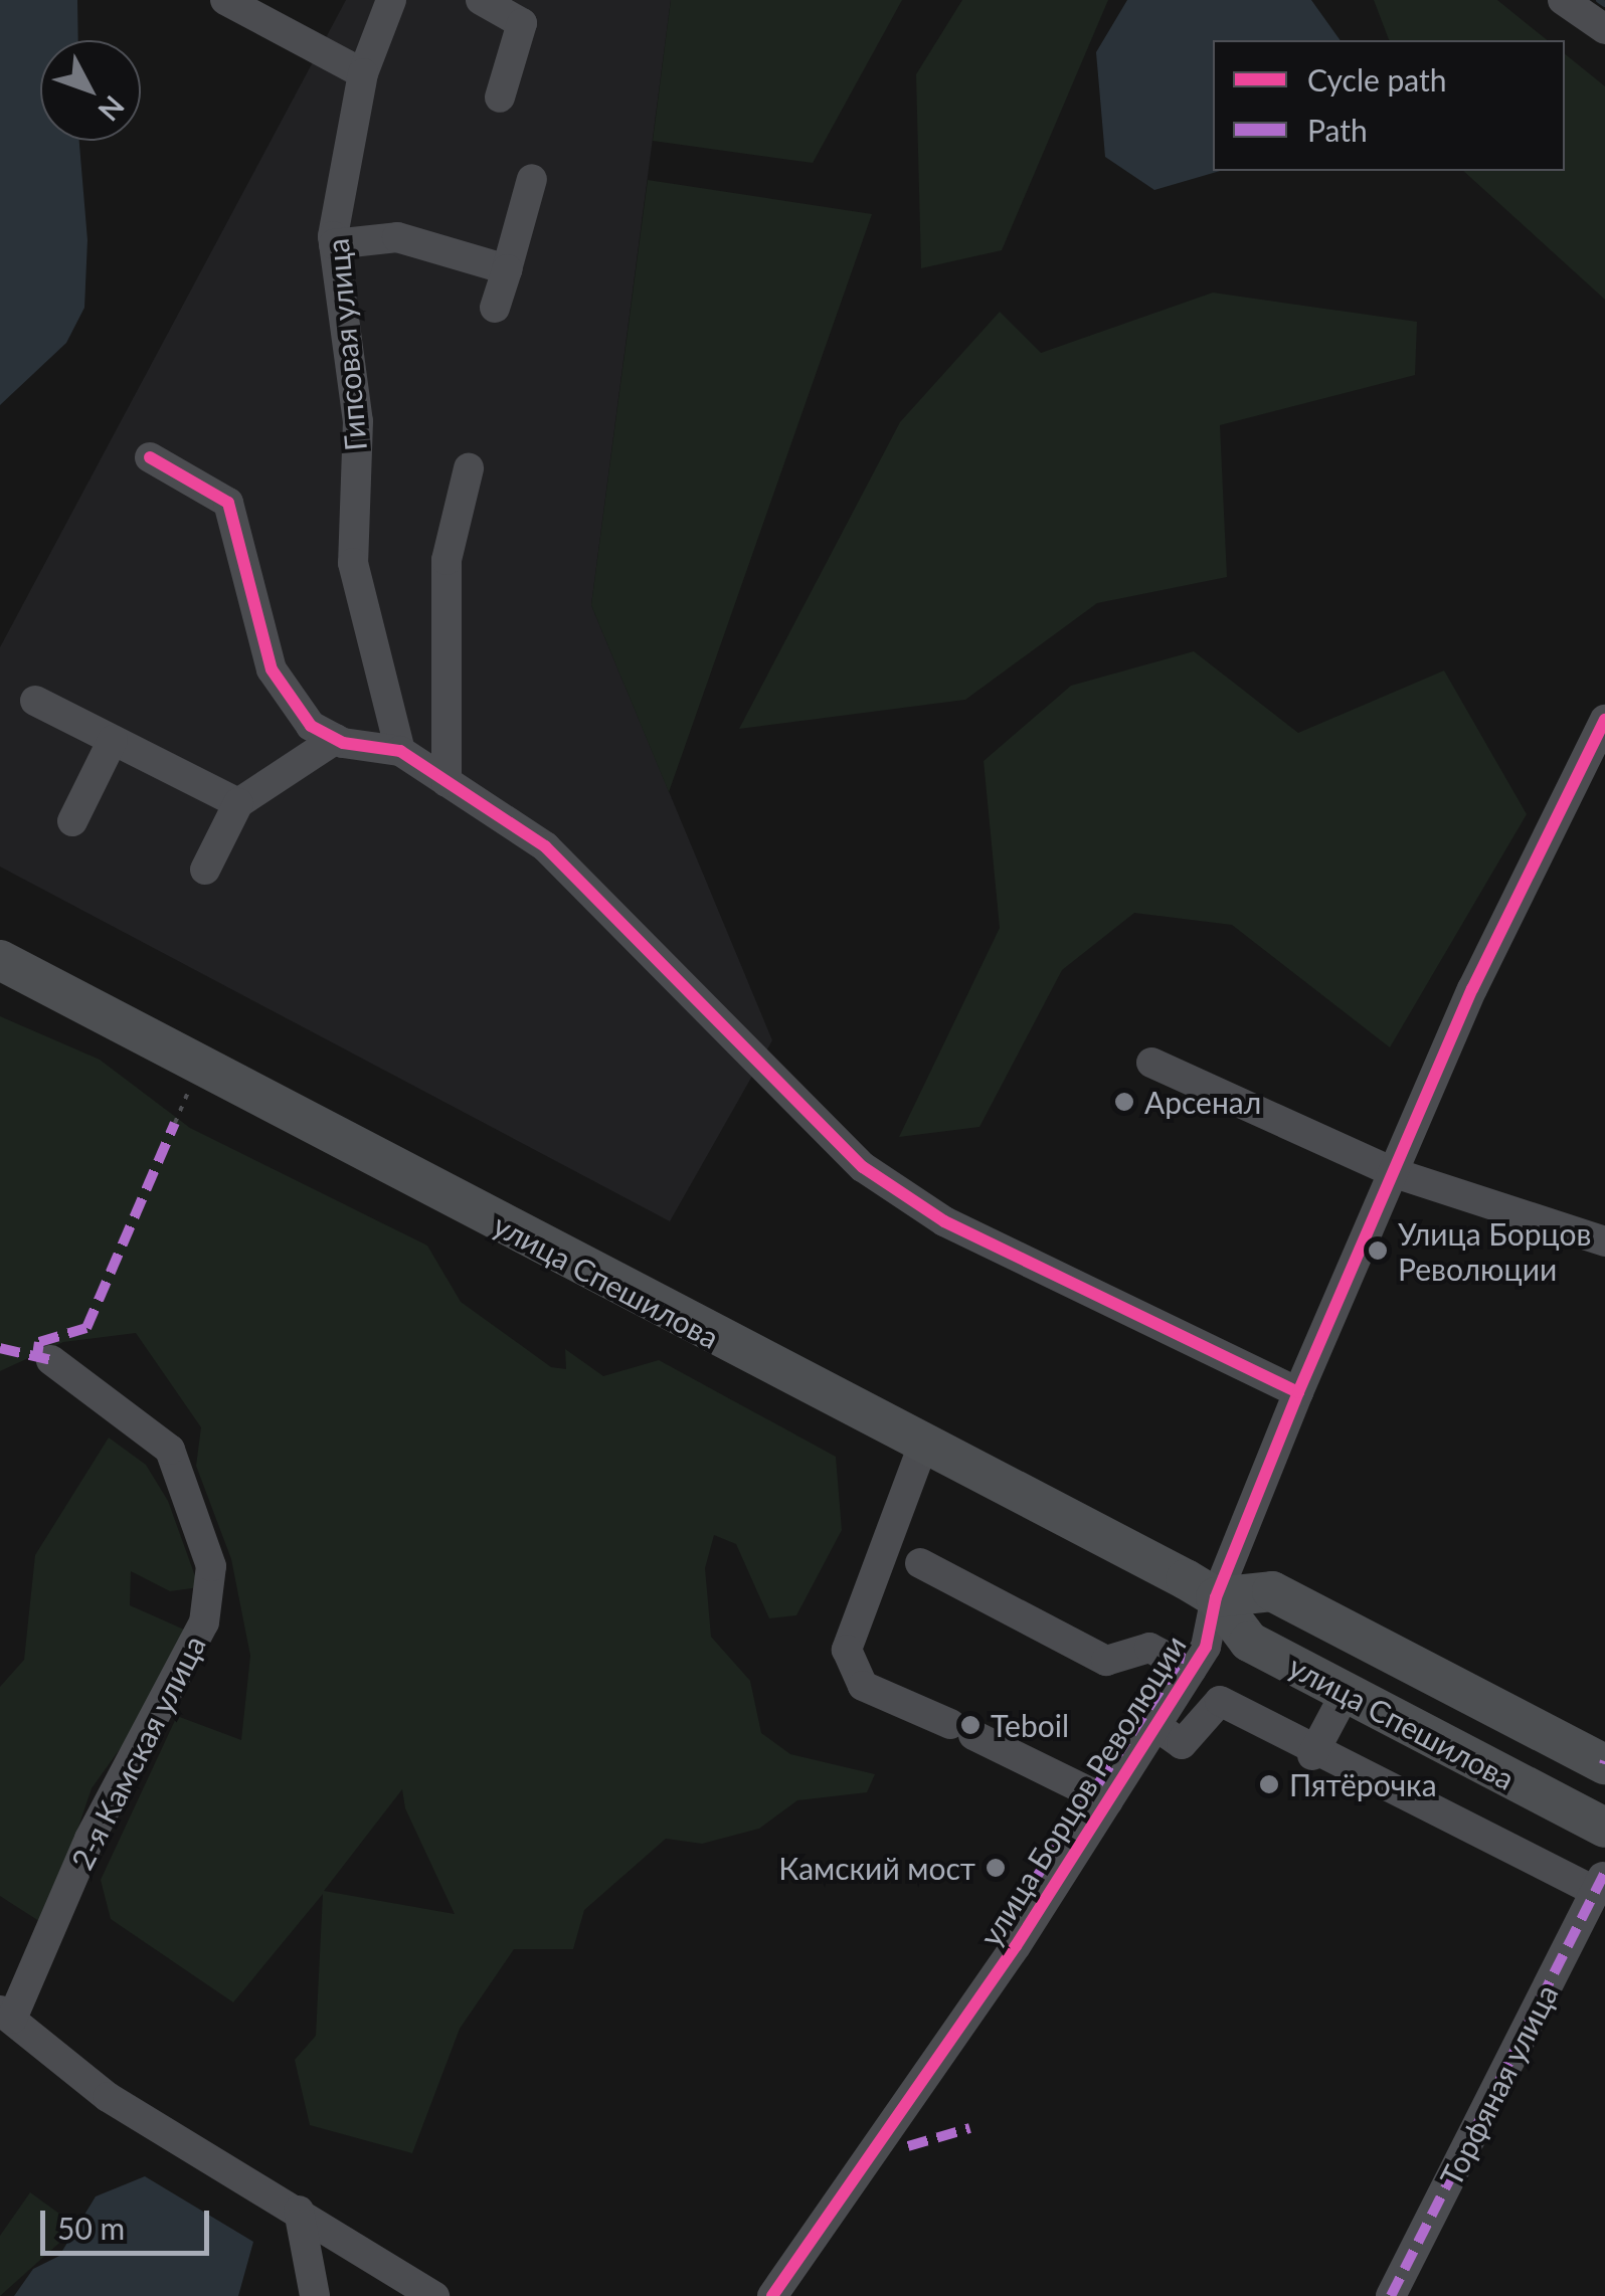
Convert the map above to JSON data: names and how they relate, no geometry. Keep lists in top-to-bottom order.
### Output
{
  "streets": {
    "main road": ["улица Спешилова"],
    "street": [
      "Гипсовая улица",
      "2-я Камская улица",
      "улица Борцов Революции",
      "Торфяная улица"
    ]
  },
  "crossings": [
    ["улица Спешилова", "улица Борцов Революции"]
  ],
  "places": [
    "Арсенал",
    "Улица Борцов Революции",
    "Teboil",
    "Пятёрочка",
    "Камский мост"
  ],
  "legend": ["Cycle path", "Path"],
  "scale_bar": "50 m",
  "north": "bottom right"
}
